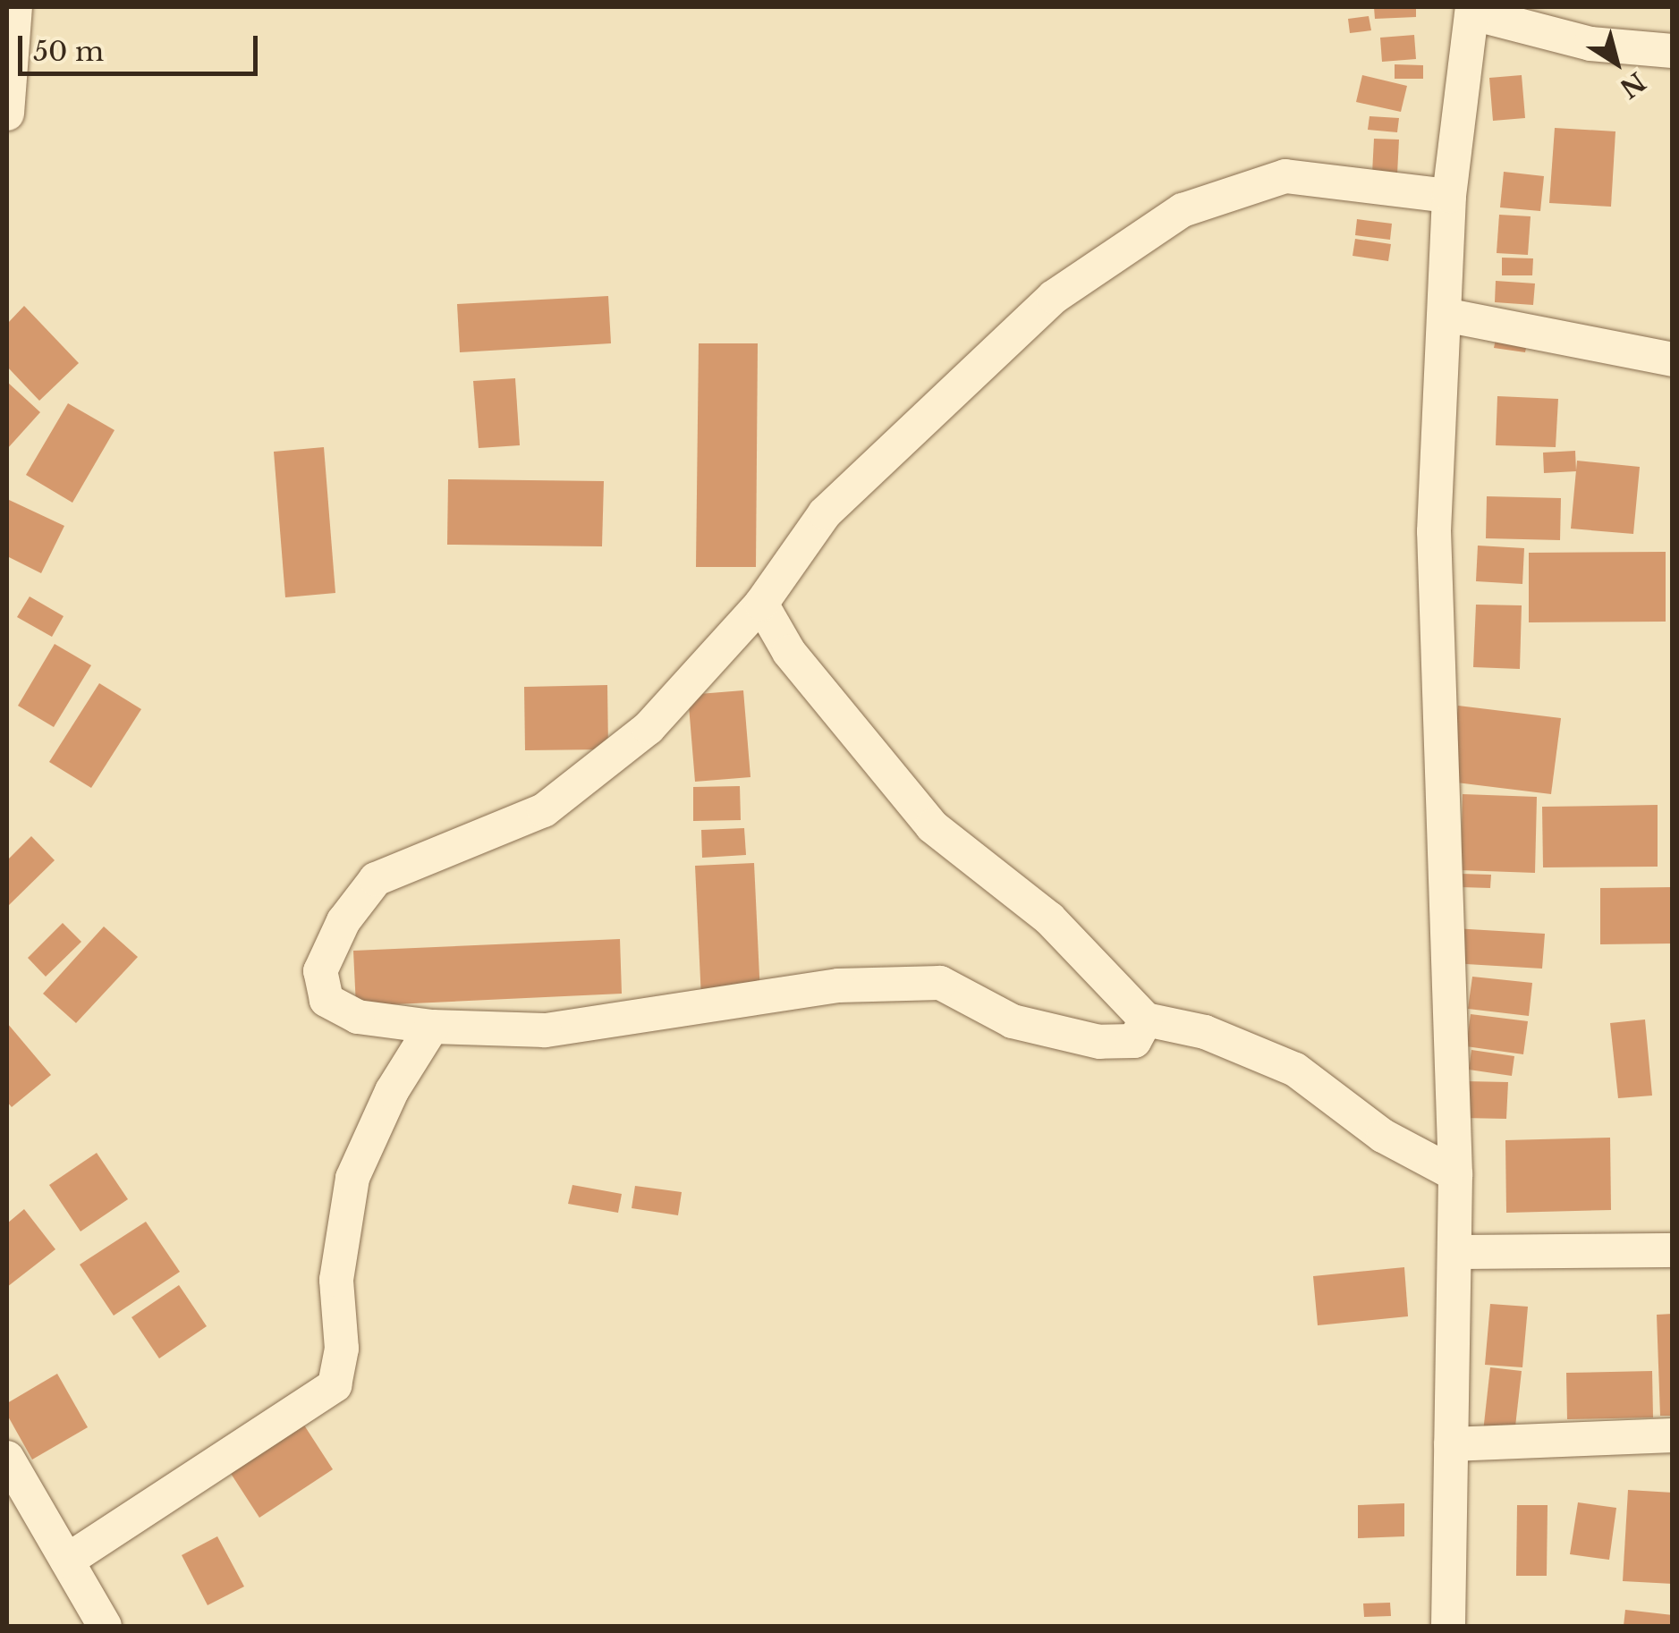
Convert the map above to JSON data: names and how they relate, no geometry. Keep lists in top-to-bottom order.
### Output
{
  "scale_bar": "50 m",
  "north": "bottom right"
}
